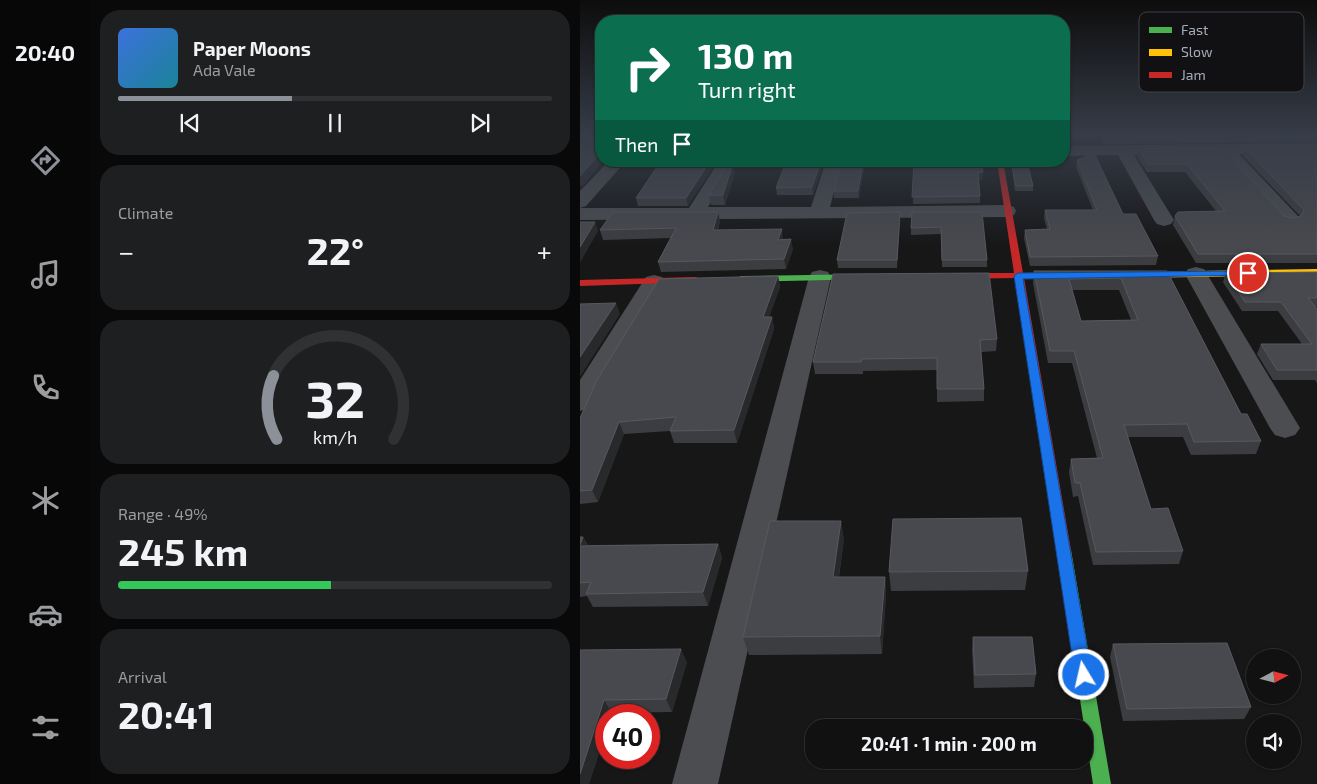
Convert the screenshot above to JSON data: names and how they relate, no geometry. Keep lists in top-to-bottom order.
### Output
{
  "legend": ["Fast", "Slow", "Jam"],
  "north": "right",
  "page": {
    "tabs": "20:40",
    "turn": ["130 m", "Turn right"],
    "song": ["Paper Moons", "Ada Vale"],
    "then": "Then",
    "tile": [
      "Climate",
      ["Range · 49%", "245 km"],
      ["Arrival", "20:41"]
    ],
    "heat": ["−", "22°", "+"],
    "limit": "40",
    "trip": "20:41 · 1 min · 200 m",
    "gauge": ["32", "km/h"]
  }
}
